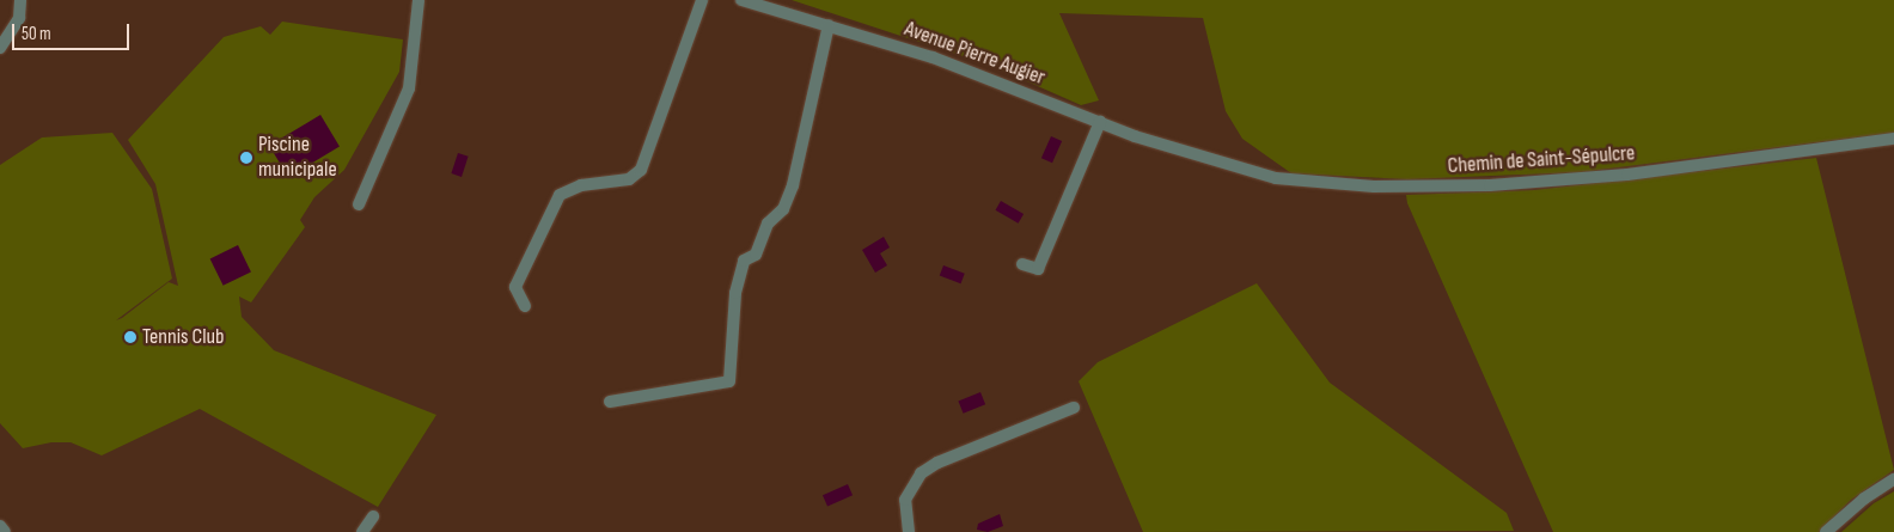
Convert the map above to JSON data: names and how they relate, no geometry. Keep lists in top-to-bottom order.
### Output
{
  "streets": {
    "street": ["Avenue Pierre Augier", "Chemin de Saint-Sépulcre"]
  },
  "crossings": [
    ["Avenue Pierre Augier", "Chemin de Saint-Sépulcre"]
  ],
  "places": ["Piscine municipale", "Tennis Club"],
  "scale_bar": "50 m"
}
